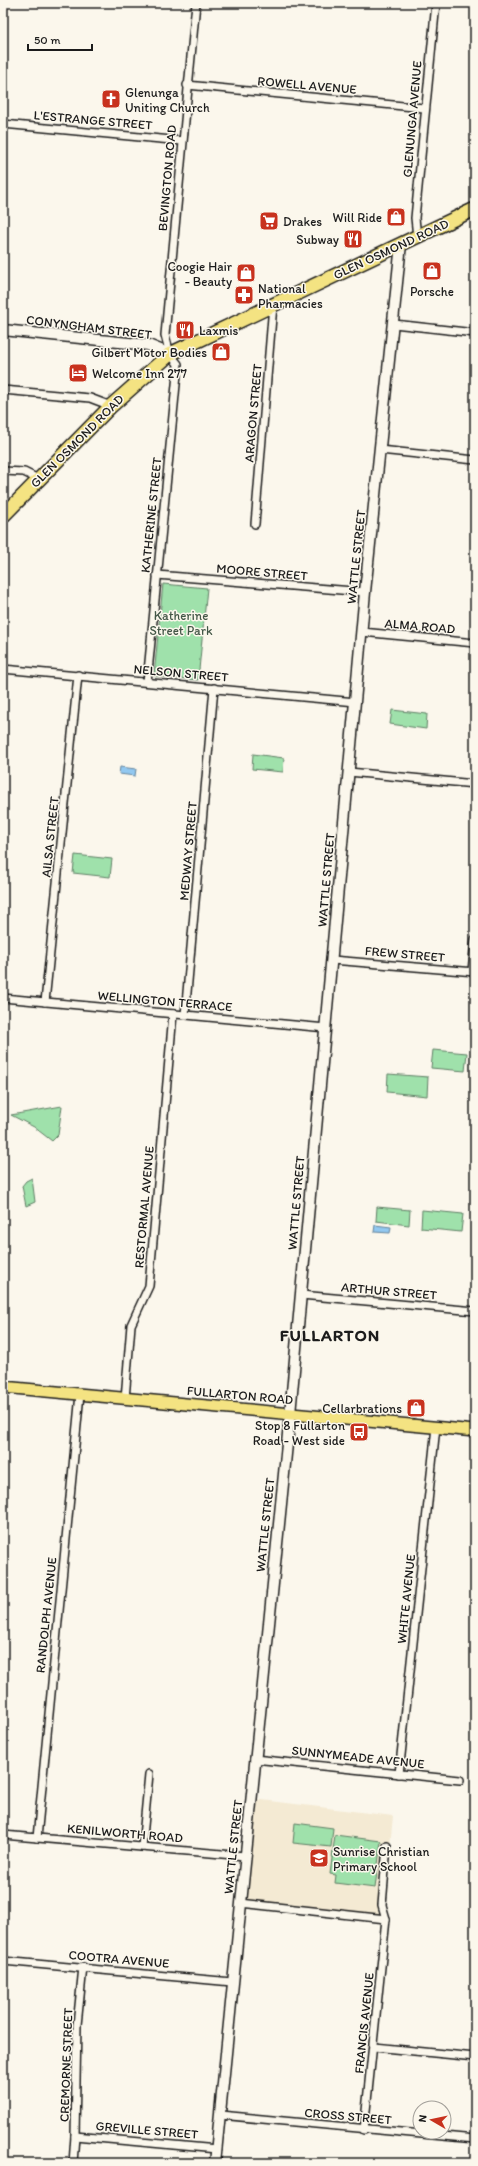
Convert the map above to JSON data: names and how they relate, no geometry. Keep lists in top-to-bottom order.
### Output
{
  "streets": {
    "highway": ["GLEN OSMOND ROAD"],
    "main road": ["FULLARTON ROAD"],
    "street": [
      "ROWELL AVENUE",
      "GLENUNGA AVENUE",
      "L'ESTRANGE STREET",
      "BEVINGTON ROAD",
      "CONYNGHAM STREET",
      "ARAGON STREET",
      "KATHERINE STREET",
      "WATTLE STREET",
      "MOORE STREET",
      "ALMA ROAD",
      "NELSON STREET",
      "AILSA STREET",
      "MEDWAY STREET",
      "FREW STREET",
      "WELLINGTON TERRACE",
      "RESTORMAL AVENUE",
      "ARTHUR STREET",
      "WHITE AVENUE",
      "RANDOLPH AVENUE",
      "SUNNYMEADE AVENUE",
      "KENILWORTH ROAD",
      "COOTRA AVENUE",
      "FRANCIS AVENUE",
      "CREMORNE STREET",
      "CROSS STREET",
      "GREVILLE STREET"
    ]
  },
  "crossings": [
    ["ROWELL AVENUE", "GLENUNGA AVENUE"],
    ["ROWELL AVENUE", "BEVINGTON ROAD"],
    ["GLENUNGA AVENUE", "GLEN OSMOND ROAD"],
    ["L'ESTRANGE STREET", "BEVINGTON ROAD"],
    ["BEVINGTON ROAD", "GLEN OSMOND ROAD"],
    ["BEVINGTON ROAD", "CONYNGHAM STREET"],
    ["BEVINGTON ROAD", "KATHERINE STREET"],
    ["GLEN OSMOND ROAD", "CONYNGHAM STREET"],
    ["GLEN OSMOND ROAD", "ARAGON STREET"],
    ["GLEN OSMOND ROAD", "KATHERINE STREET"],
    ["GLEN OSMOND ROAD", "WATTLE STREET"],
    ["CONYNGHAM STREET", "KATHERINE STREET"],
    ["KATHERINE STREET", "MOORE STREET"],
    ["KATHERINE STREET", "NELSON STREET"],
    ["WATTLE STREET", "MOORE STREET"],
    ["WATTLE STREET", "ALMA ROAD"],
    ["WATTLE STREET", "NELSON STREET"],
    ["WATTLE STREET", "FREW STREET"],
    ["WATTLE STREET", "WELLINGTON TERRACE"],
    ["WATTLE STREET", "ARTHUR STREET"],
    ["WATTLE STREET", "FULLARTON ROAD"],
    ["WATTLE STREET", "SUNNYMEADE AVENUE"],
    ["WATTLE STREET", "KENILWORTH ROAD"],
    ["WATTLE STREET", "COOTRA AVENUE"],
    ["WATTLE STREET", "CROSS STREET"],
    ["WATTLE STREET", "GREVILLE STREET"],
    ["NELSON STREET", "AILSA STREET"],
    ["NELSON STREET", "MEDWAY STREET"],
    ["AILSA STREET", "WELLINGTON TERRACE"],
    ["MEDWAY STREET", "WELLINGTON TERRACE"],
    ["WELLINGTON TERRACE", "RESTORMAL AVENUE"],
    ["RESTORMAL AVENUE", "FULLARTON ROAD"],
    ["FULLARTON ROAD", "WHITE AVENUE"],
    ["FULLARTON ROAD", "RANDOLPH AVENUE"],
    ["WHITE AVENUE", "SUNNYMEADE AVENUE"],
    ["RANDOLPH AVENUE", "KENILWORTH ROAD"],
    ["COOTRA AVENUE", "CREMORNE STREET"],
    ["FRANCIS AVENUE", "CROSS STREET"],
    ["CREMORNE STREET", "GREVILLE STREET"]
  ],
  "districts": ["FULLARTON"],
  "parks": ["Katherine Street Park"],
  "places": {
    "church": ["Glenunga Uniting Church"],
    "shop": [
      "Will Ride",
      "Porsche",
      "Coogie Hair - Beauty",
      "Gilbert Motor Bodies",
      "Cellarbrations"
    ],
    "supermarket": ["Drakes"],
    "restaurant": ["Subway", "Laxmis"],
    "pharmacy": ["National Pharmacies"],
    "hotel": ["Welcome Inn 277"],
    "bus stop": ["Stop 8 Fullarton Road - West side"],
    "school or university": ["Sunrise Christian Primary School"]
  },
  "scale_bar": "50 m",
  "north": "left"
}
